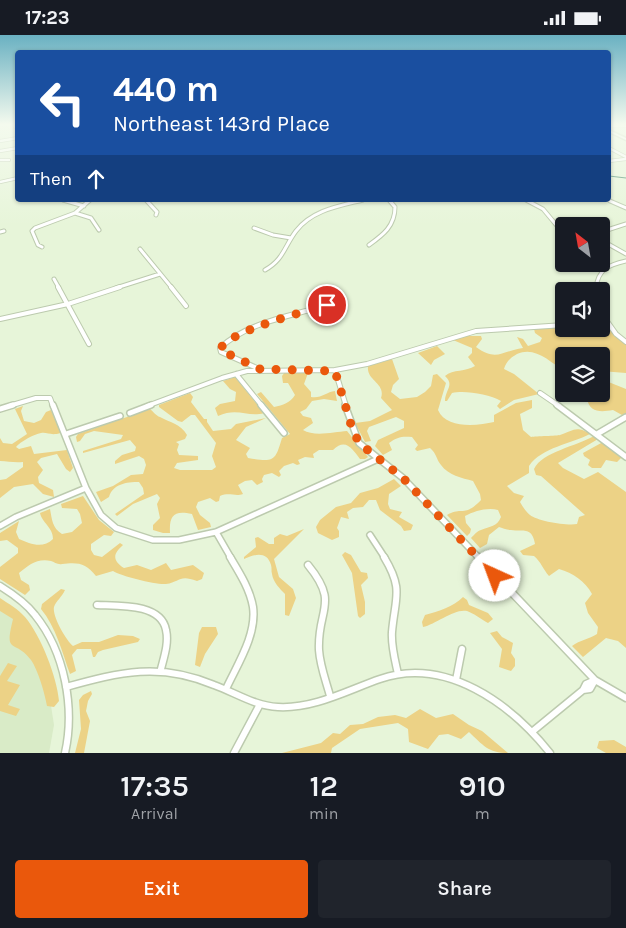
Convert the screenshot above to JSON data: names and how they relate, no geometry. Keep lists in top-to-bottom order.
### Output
{
  "north": "top left",
  "page": {
    "status": "17:23",
    "turn": ["440 m", "Northeast 143rd Place"],
    "then": "Then",
    "eta": [
      "17:35",
      "Arrival",
      "12",
      "min",
      "910",
      "m"
    ],
    "buttons": ["Exit", "Share"]
  }
}
